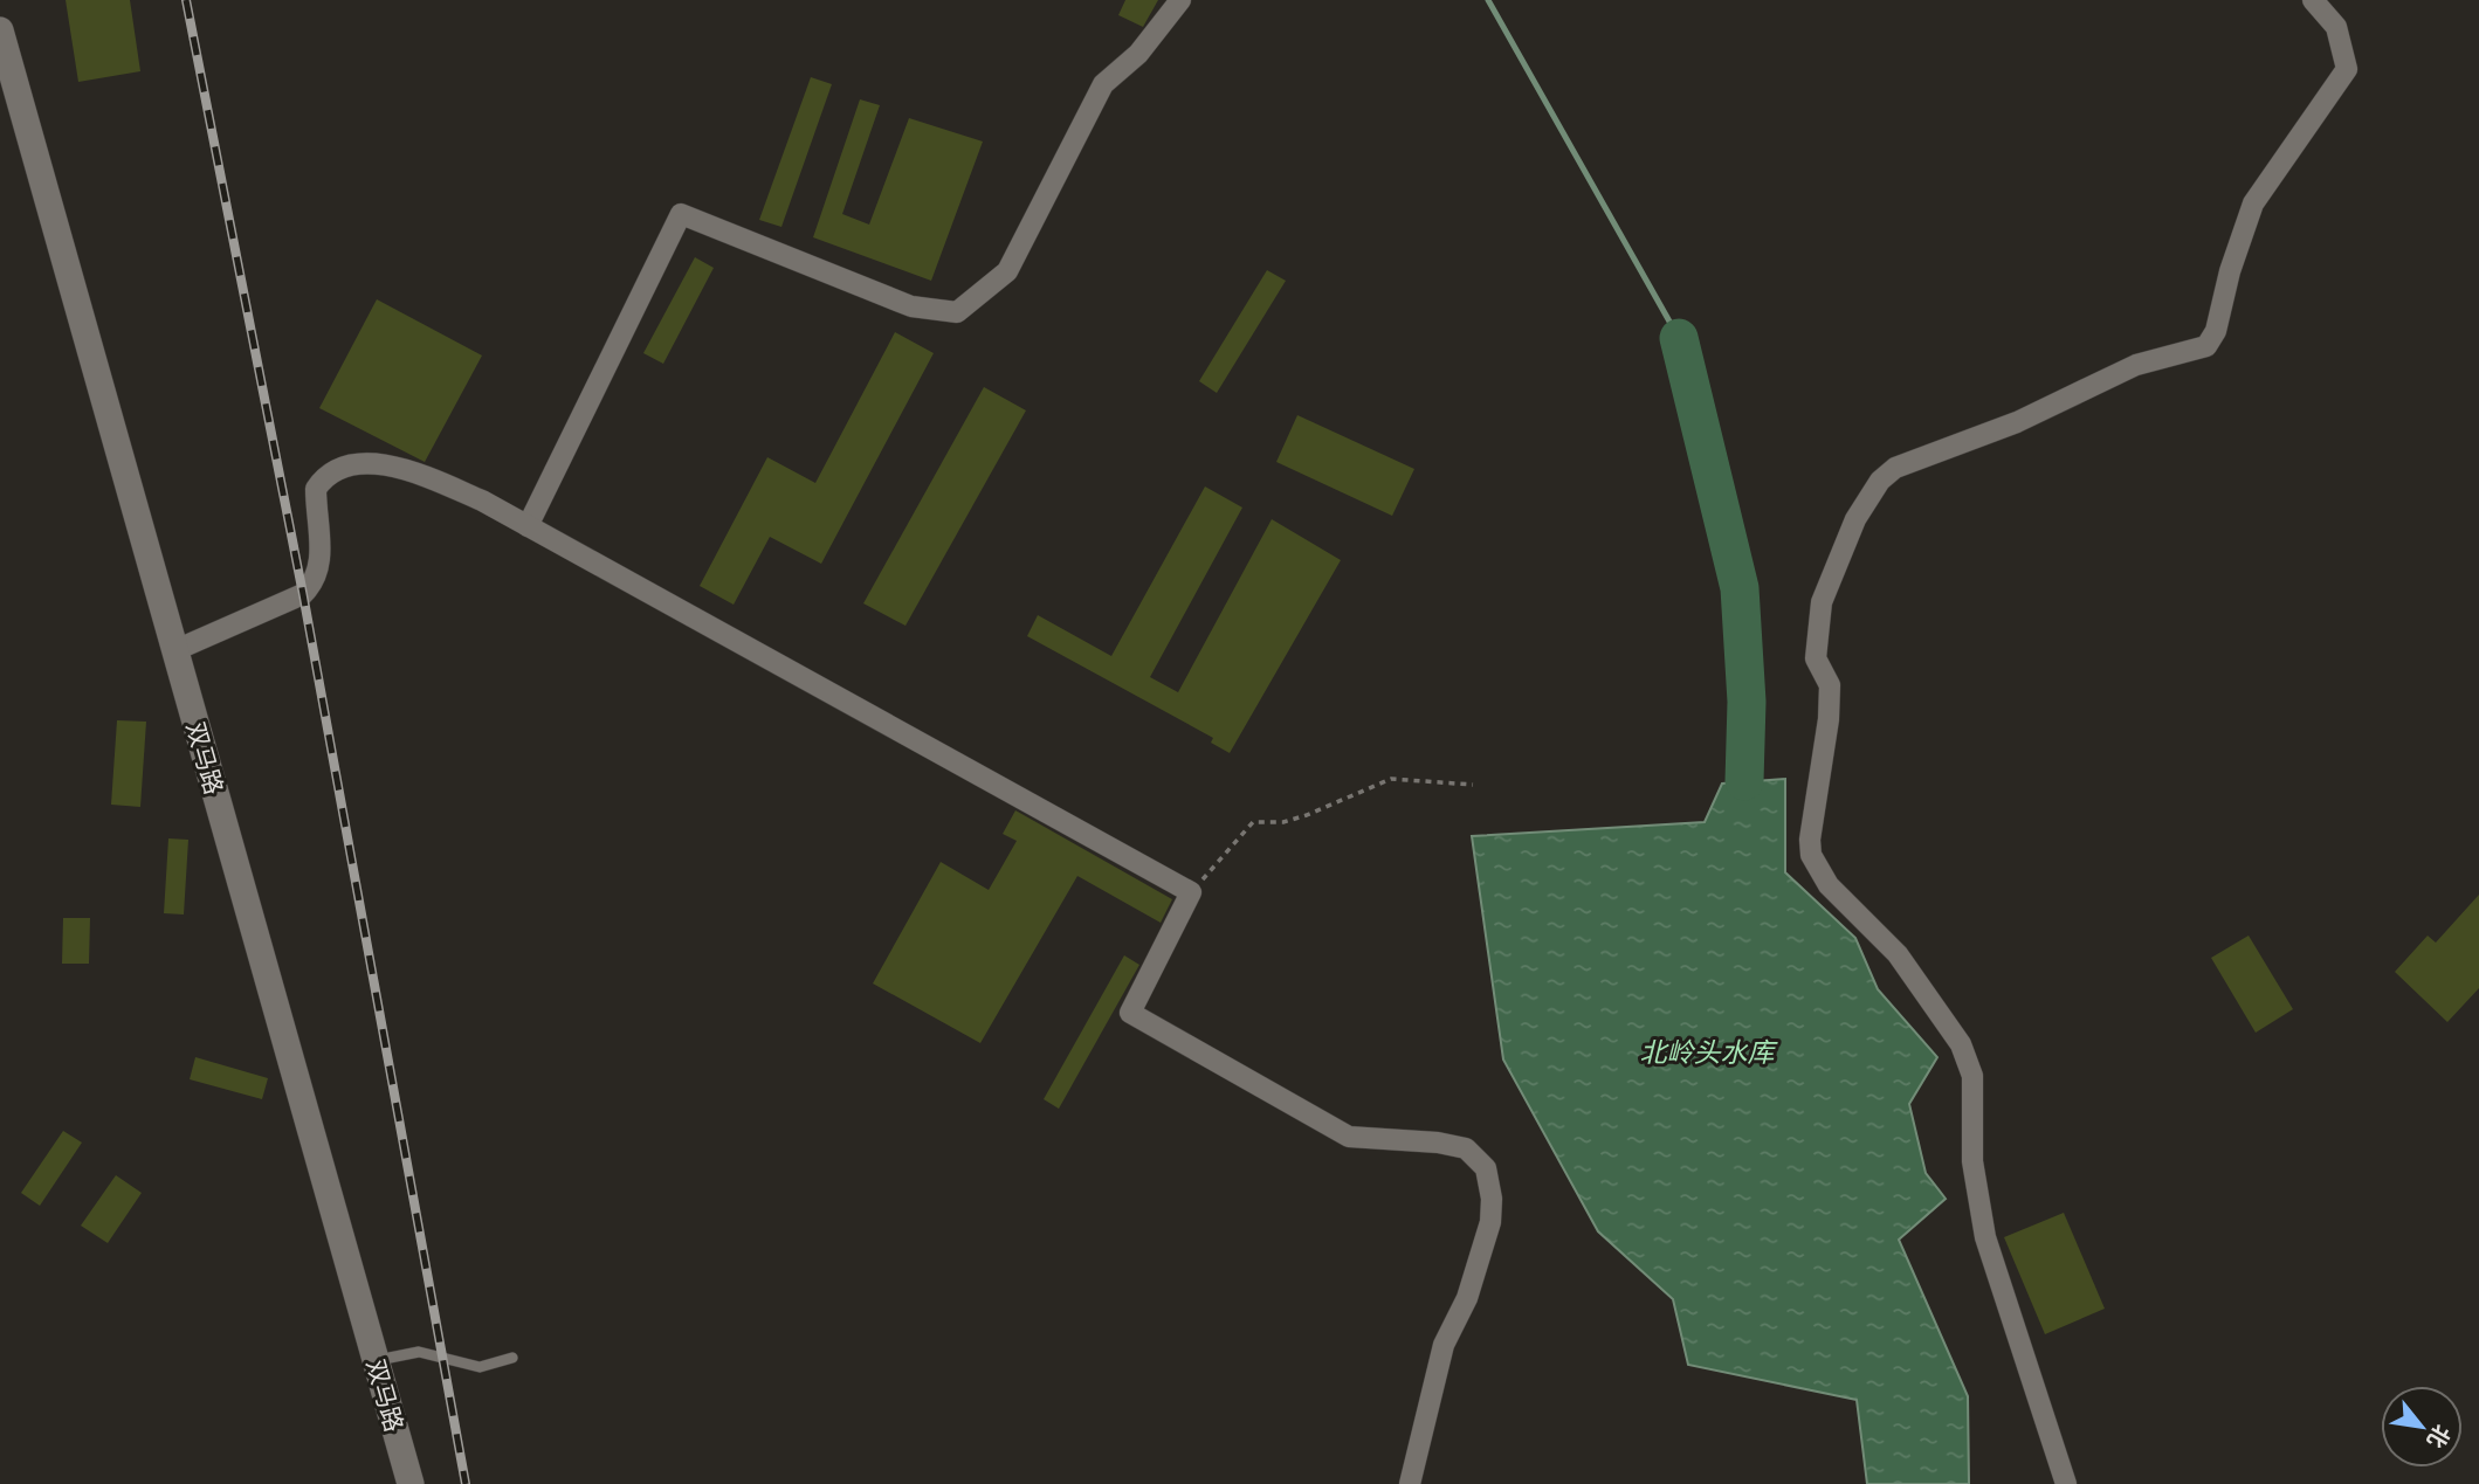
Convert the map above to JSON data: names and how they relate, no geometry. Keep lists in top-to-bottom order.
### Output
{
  "streets": {
    "street": ["双马路"]
  },
  "water": ["北岭头水库"],
  "north": "bottom right"
}
